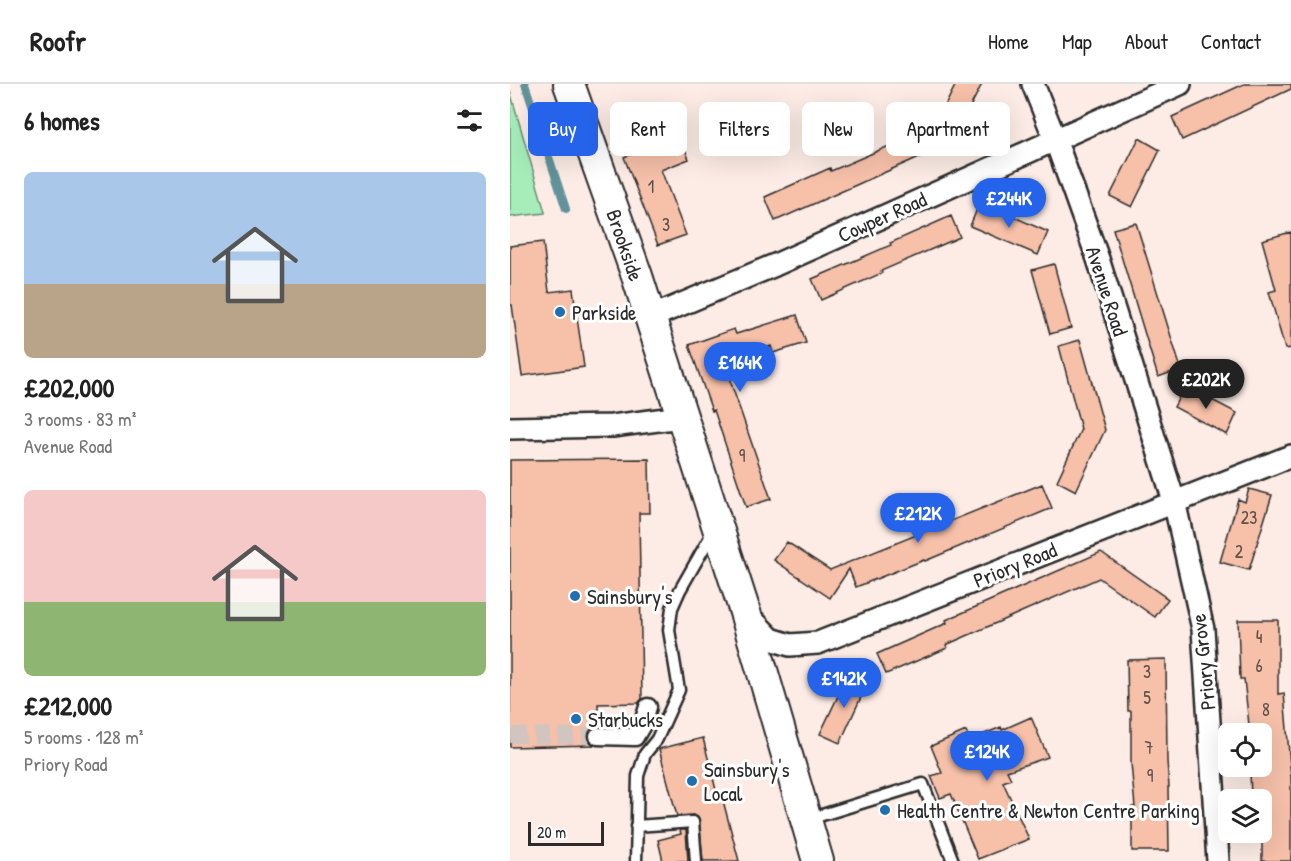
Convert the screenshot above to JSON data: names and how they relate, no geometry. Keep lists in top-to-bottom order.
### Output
{
  "streets": {
    "main road": ["Brookside"],
    "street": [
      "Cowper Road",
      "Avenue Road",
      "Priory Road",
      "Priory Grove"
    ]
  },
  "crossings": [
    ["Cowper Road", "Brookside"],
    ["Cowper Road", "Avenue Road"],
    ["Brookside", "Priory Road"],
    ["Avenue Road", "Priory Road"],
    ["Avenue Road", "Priory Grove"],
    ["Priory Road", "Priory Grove"]
  ],
  "places": [
    "Parkside",
    "Sainsbury's",
    "Starbucks",
    "Sainsbury's Local",
    "Health Centre & Newton Centre Parking"
  ],
  "house_numbers": [
    "1",
    "3",
    "9",
    "23",
    "2",
    "4",
    "6",
    "3",
    "5",
    "8",
    "7",
    "9"
  ],
  "scale_bar": "20 m",
  "page": {
    "header": "Roofr",
    "nav": [
      "Home",
      "Map",
      "About",
      "Contact"
    ],
    "heading": "6 homes",
    "chip": [
      "Buy",
      "Rent",
      "Filters",
      "New",
      "Apartment"
    ],
    "list": [
      {
        "name": "£202,000",
        "note": "3 rooms · 83 m² · Avenue Road"
      },
      {
        "name": "£212,000",
        "note": "5 rooms · 128 m² · Priory Road"
      }
    ],
    "price": [
      "£244K",
      "£164K",
      "£202K",
      "£212K",
      "£142K",
      "£124K"
    ],
    "scale": "20 m"
  }
}
